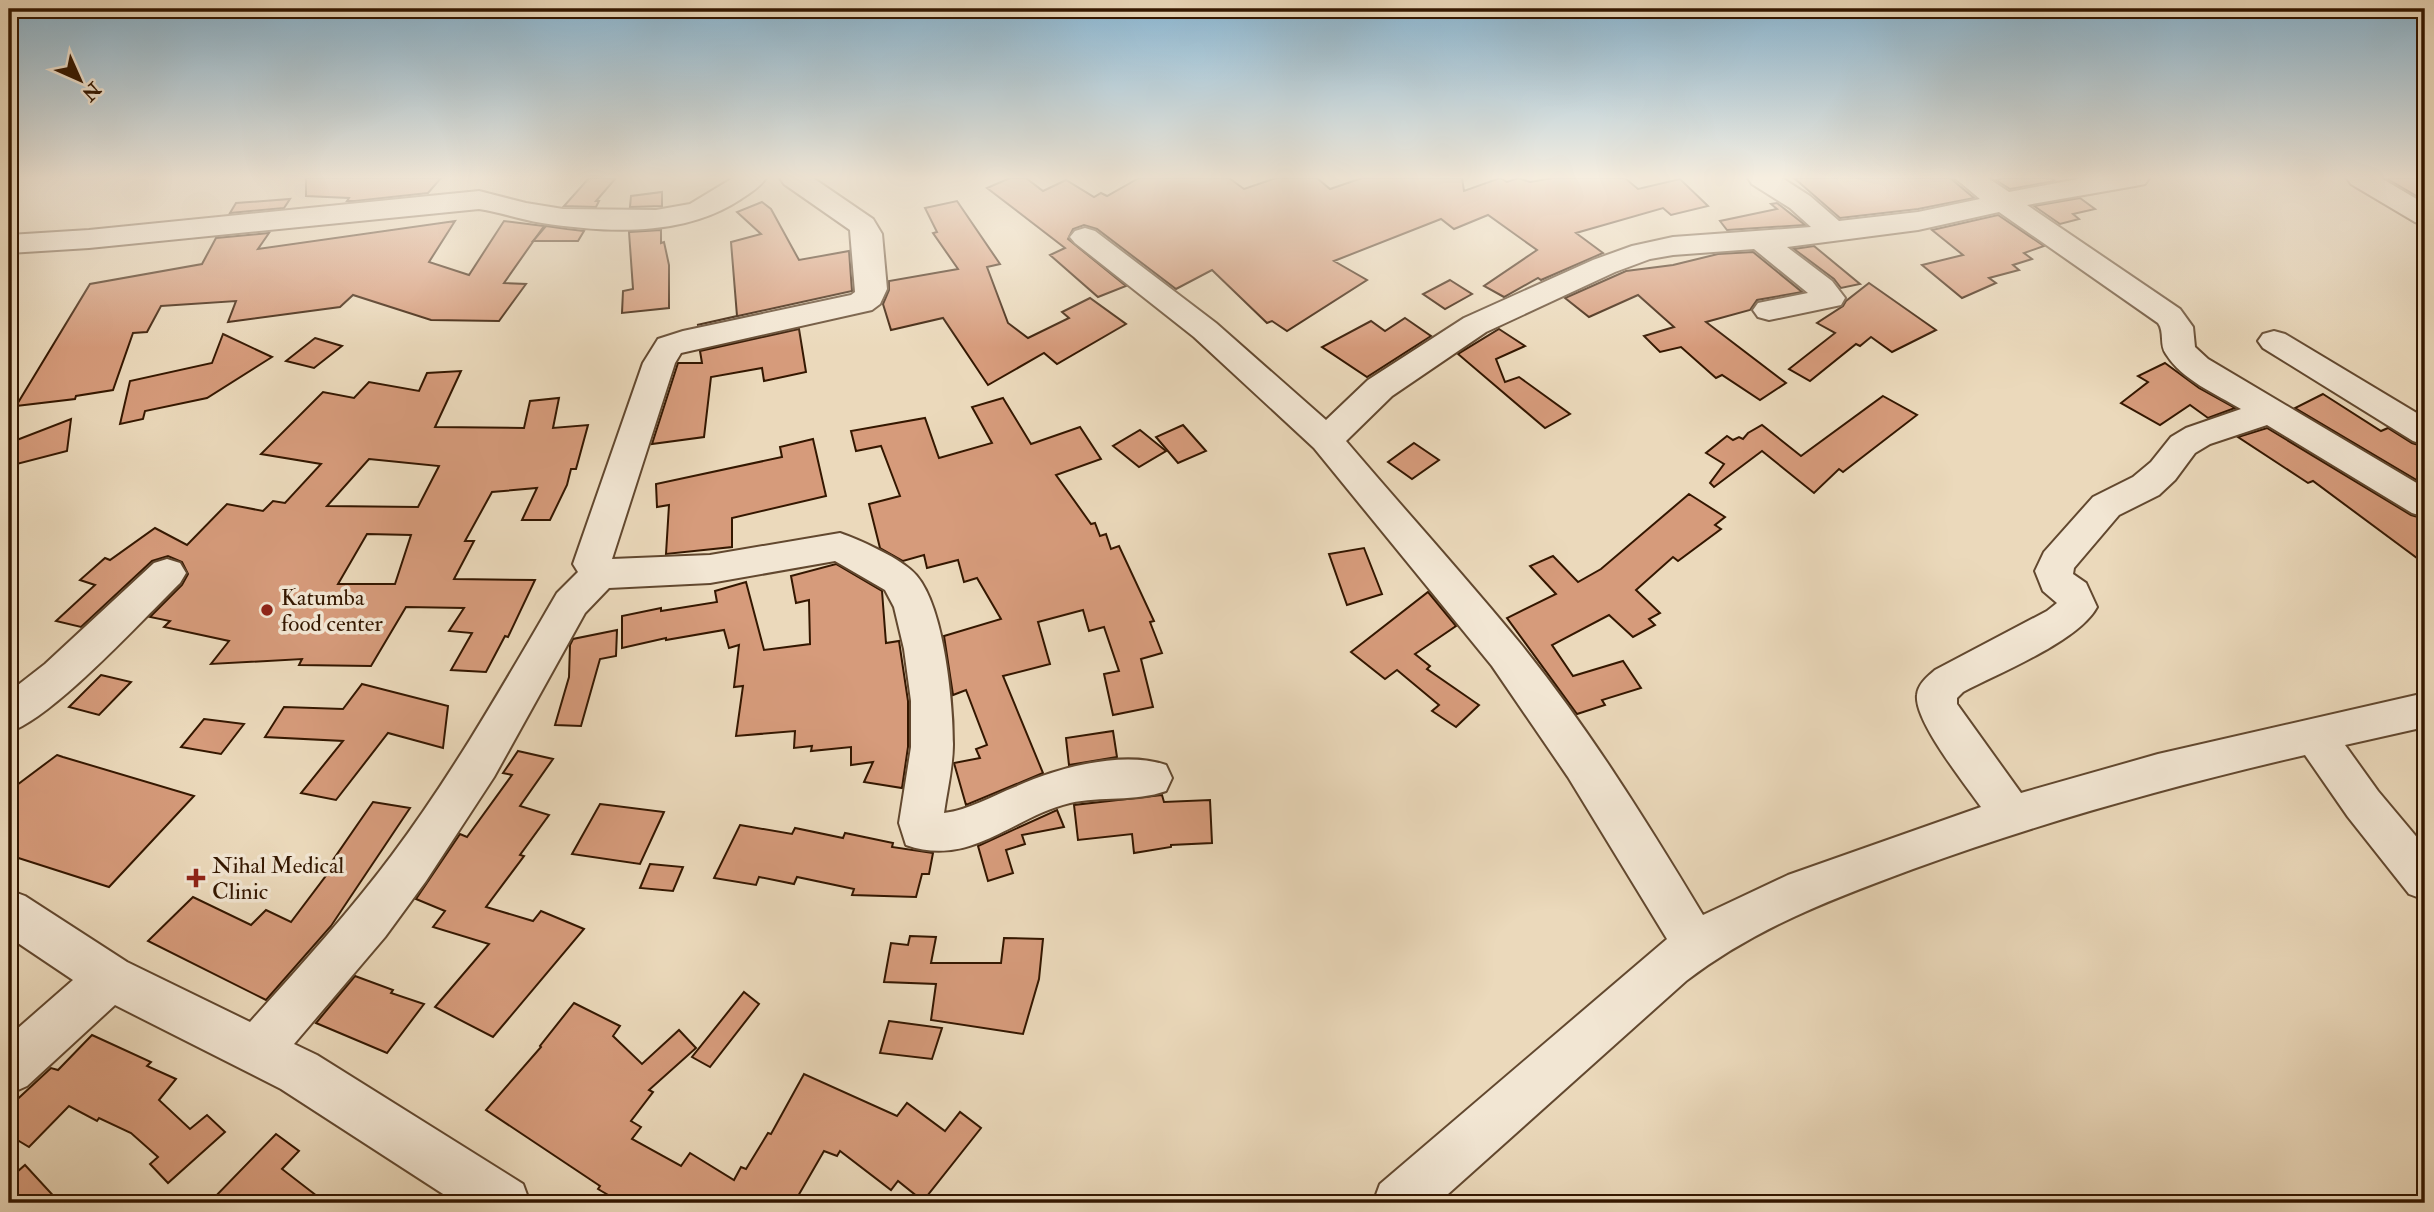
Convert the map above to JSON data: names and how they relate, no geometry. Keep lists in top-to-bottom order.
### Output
{
  "places": {
    "other": ["Katumba food center"],
    "health": ["Nihal Medical Clinic"]
  },
  "north": "bottom right"
}
